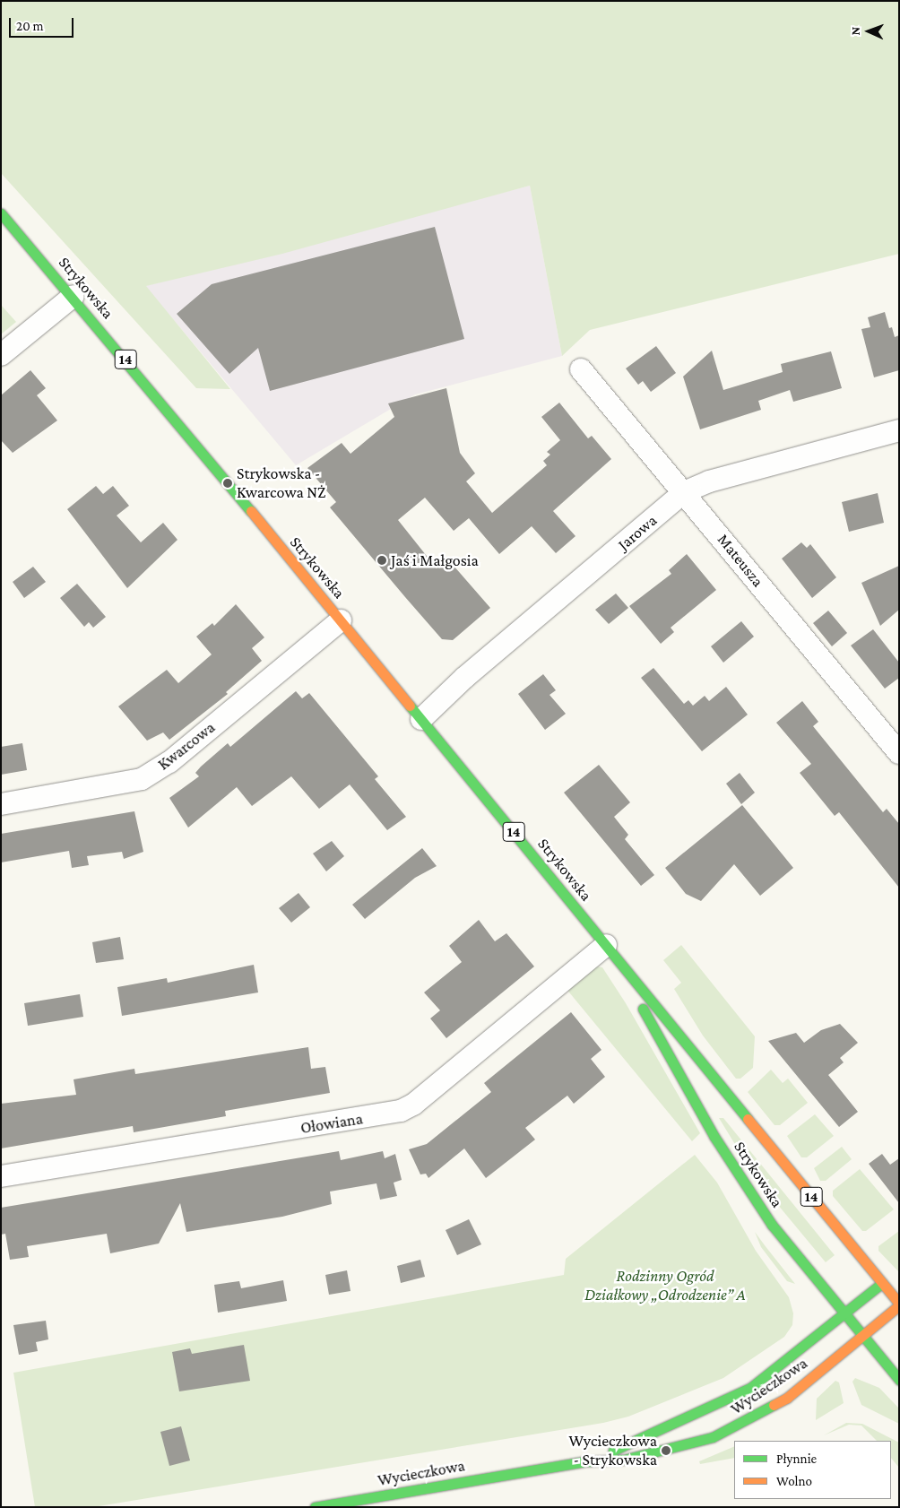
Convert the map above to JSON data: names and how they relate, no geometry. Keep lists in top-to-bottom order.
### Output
{
  "streets": {
    "main road": ["Strykowska", "14", "Wycieczkowa"],
    "street": [
      "Jarowa",
      "Mateusza",
      "Kwarcowa",
      "Ołowiana"
    ]
  },
  "crossings": [
    ["Strykowska", "Jarowa"],
    ["Strykowska", "Kwarcowa"],
    ["Strykowska", "Ołowiana"],
    ["Strykowska", "Wycieczkowa"],
    ["Jarowa", "Mateusza"]
  ],
  "parks": ["Rodzinny Ogród Działkowy „Odrodzenie” A"],
  "places": ["Strykowska - Kwarcowa NŻ", "Jaś i Małgosia", "Wycieczkowa - Strykowska"],
  "legend": ["Płynnie", "Wolno"],
  "scale_bar": "20 m",
  "north": "left"
}
